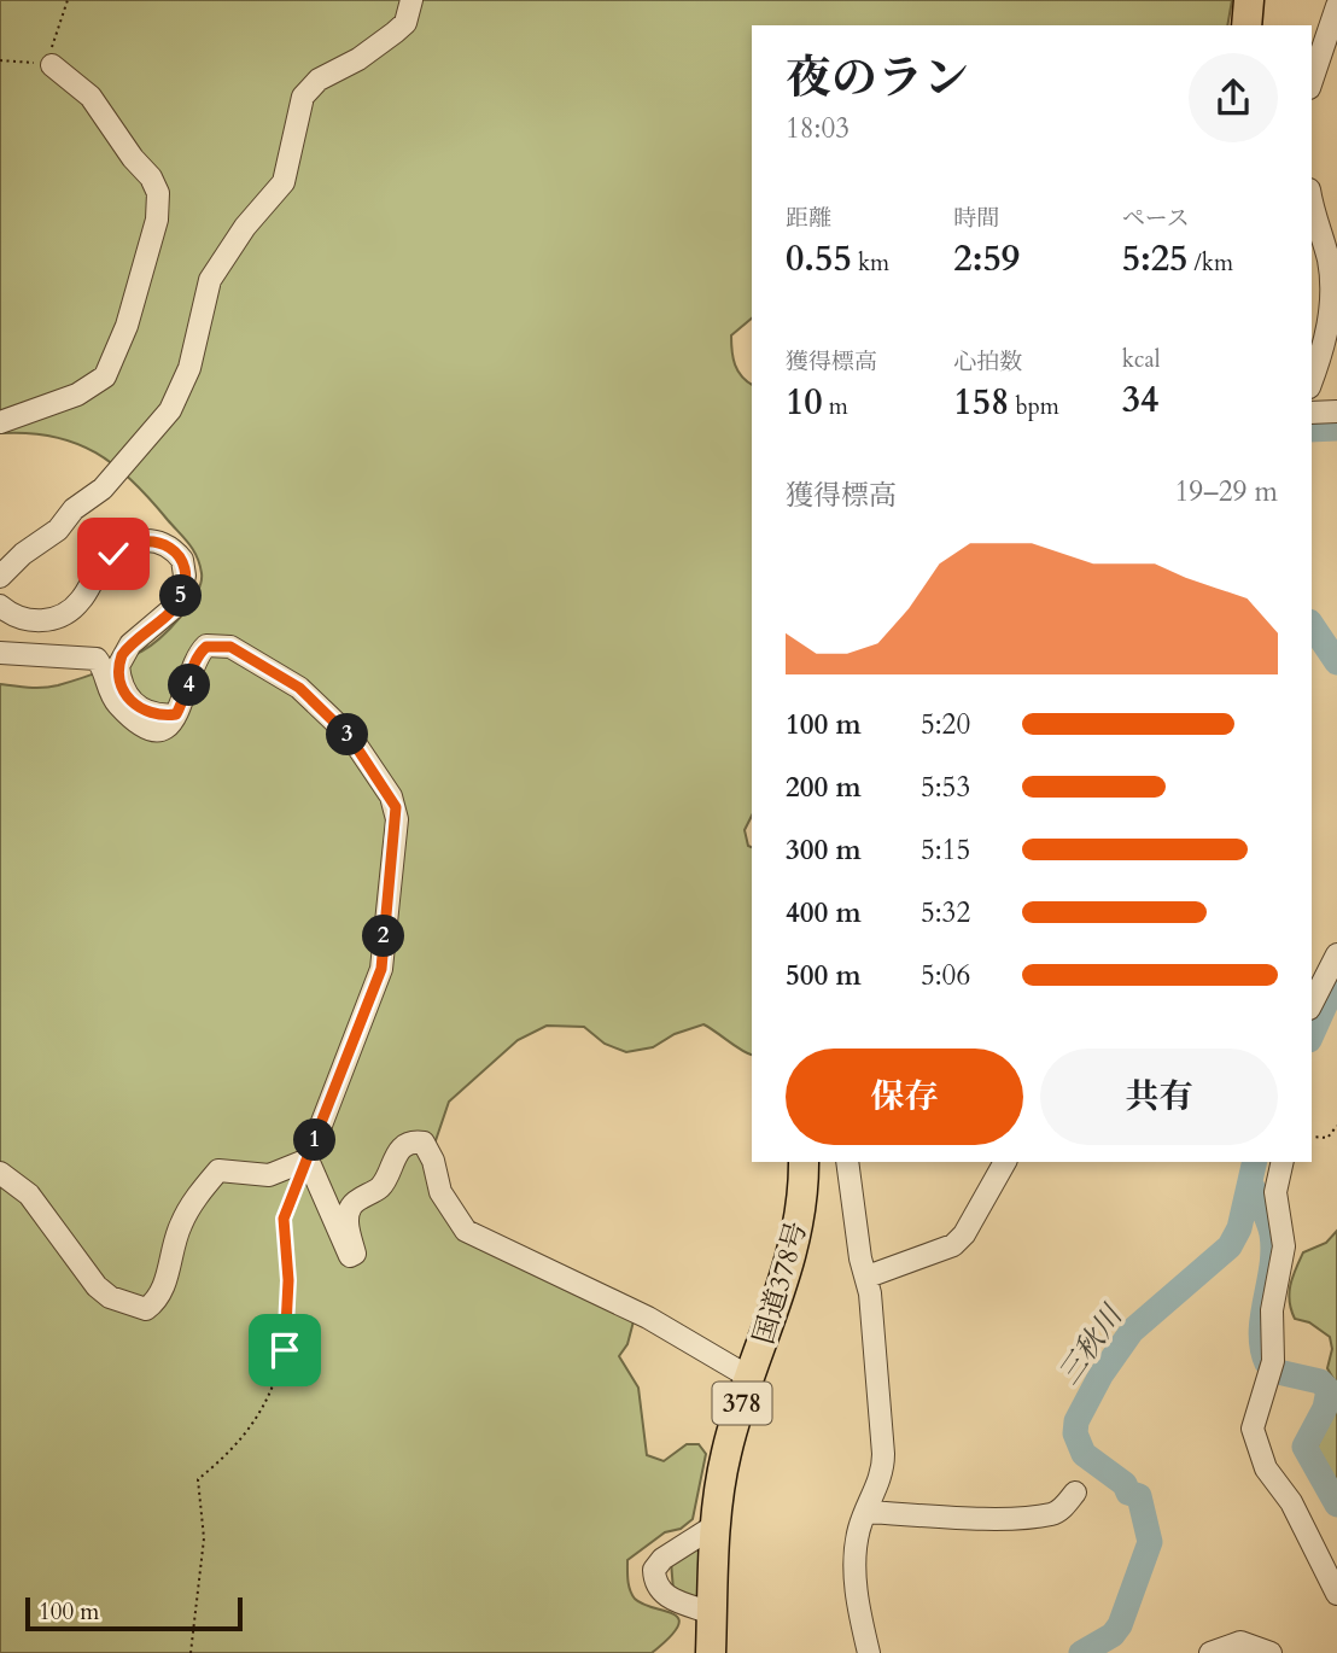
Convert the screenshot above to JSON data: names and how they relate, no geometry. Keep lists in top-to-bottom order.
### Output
{
  "streets": {
    "highway": ["国道378号", "378"]
  },
  "water": ["三秋川"],
  "scale_bar": "100 m",
  "page": {
    "heading": ["夜のラン", "18:03"],
    "stats": [
      ["距離", "0.55 km"],
      ["時間", "2:59"],
      ["ペース", "5:25 /km"],
      ["獲得標高", "10 m"],
      ["心拍数", "158 bpm"],
      ["kcal", "34"]
    ],
    "chart": ["獲得標高", "19–29 m"],
    "pins": [
      "5",
      "4",
      "3",
      "2",
      "1"
    ],
    "list": [
      {
        "name": "100 m",
        "note": "5:20"
      },
      {
        "name": "200 m",
        "note": "5:53"
      },
      {
        "name": "300 m",
        "note": "5:15"
      },
      {
        "name": "400 m",
        "note": "5:32"
      },
      {
        "name": "500 m",
        "note": "5:06"
      }
    ],
    "buttons": ["保存", "共有"],
    "scale": "100 m"
  }
}
